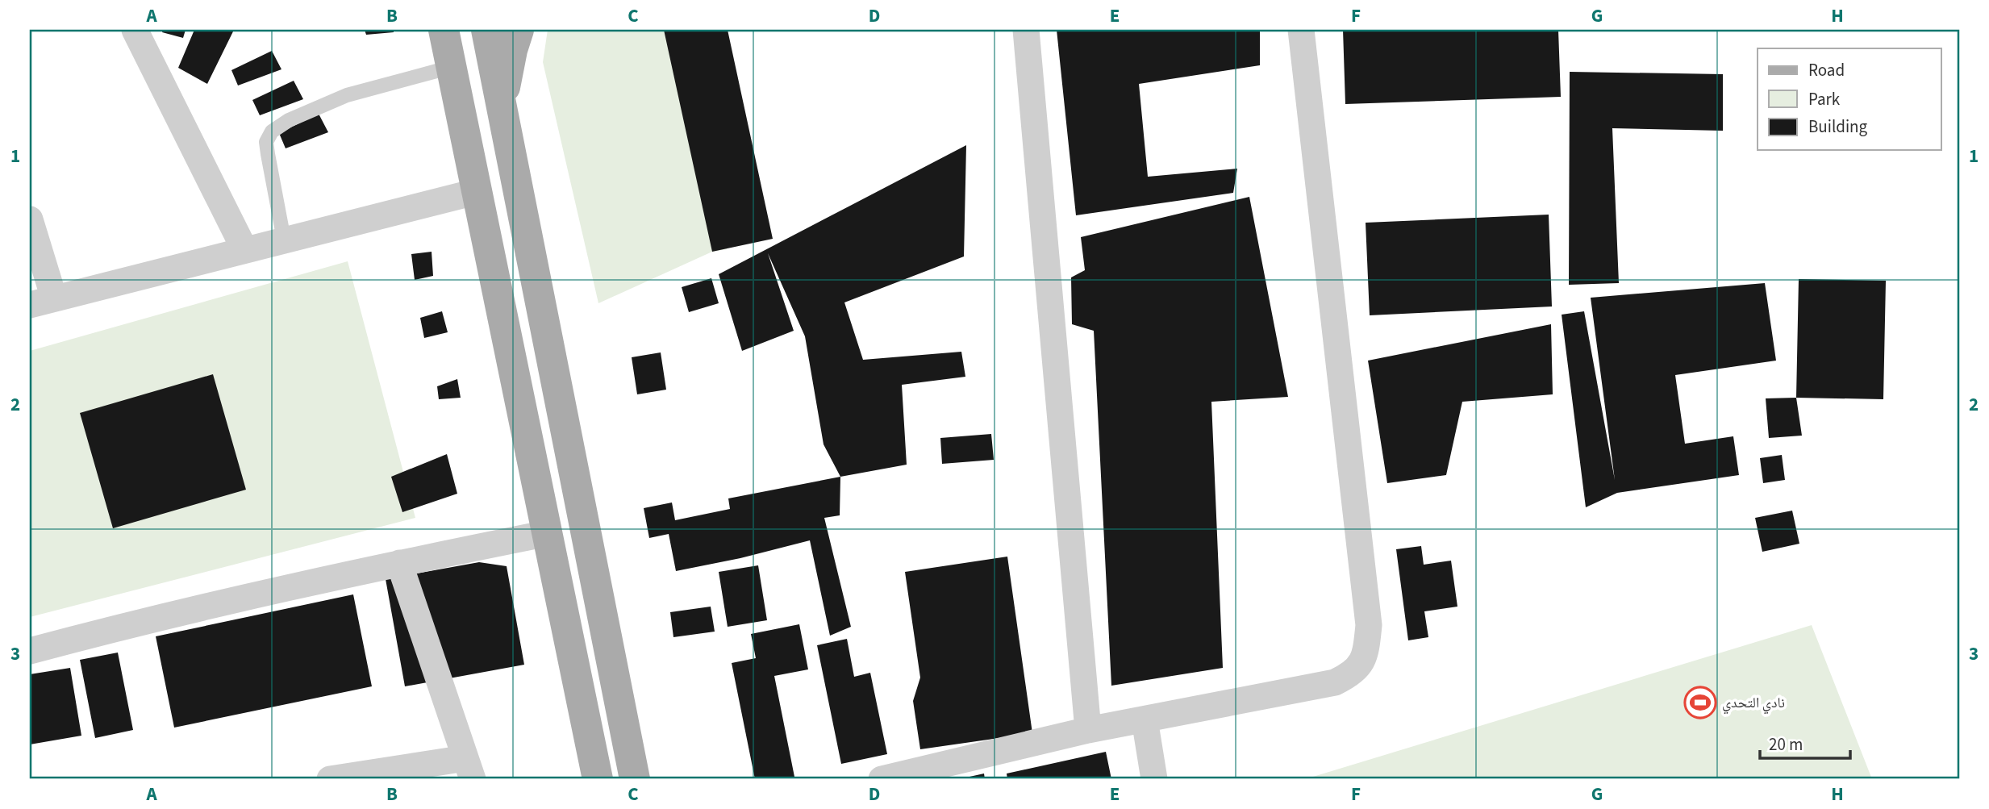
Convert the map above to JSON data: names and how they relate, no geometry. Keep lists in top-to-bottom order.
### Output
{
  "places": {
    "sports": ["نادي التحدي"]
  },
  "legend": ["Road", "Park", "Building"],
  "scale_bar": "20 m",
  "grid": {
    "columns": [
      "A",
      "B",
      "C",
      "D",
      "E",
      "F",
      "G",
      "H"
    ],
    "rows": ["1", "2", "3"]
  }
}
